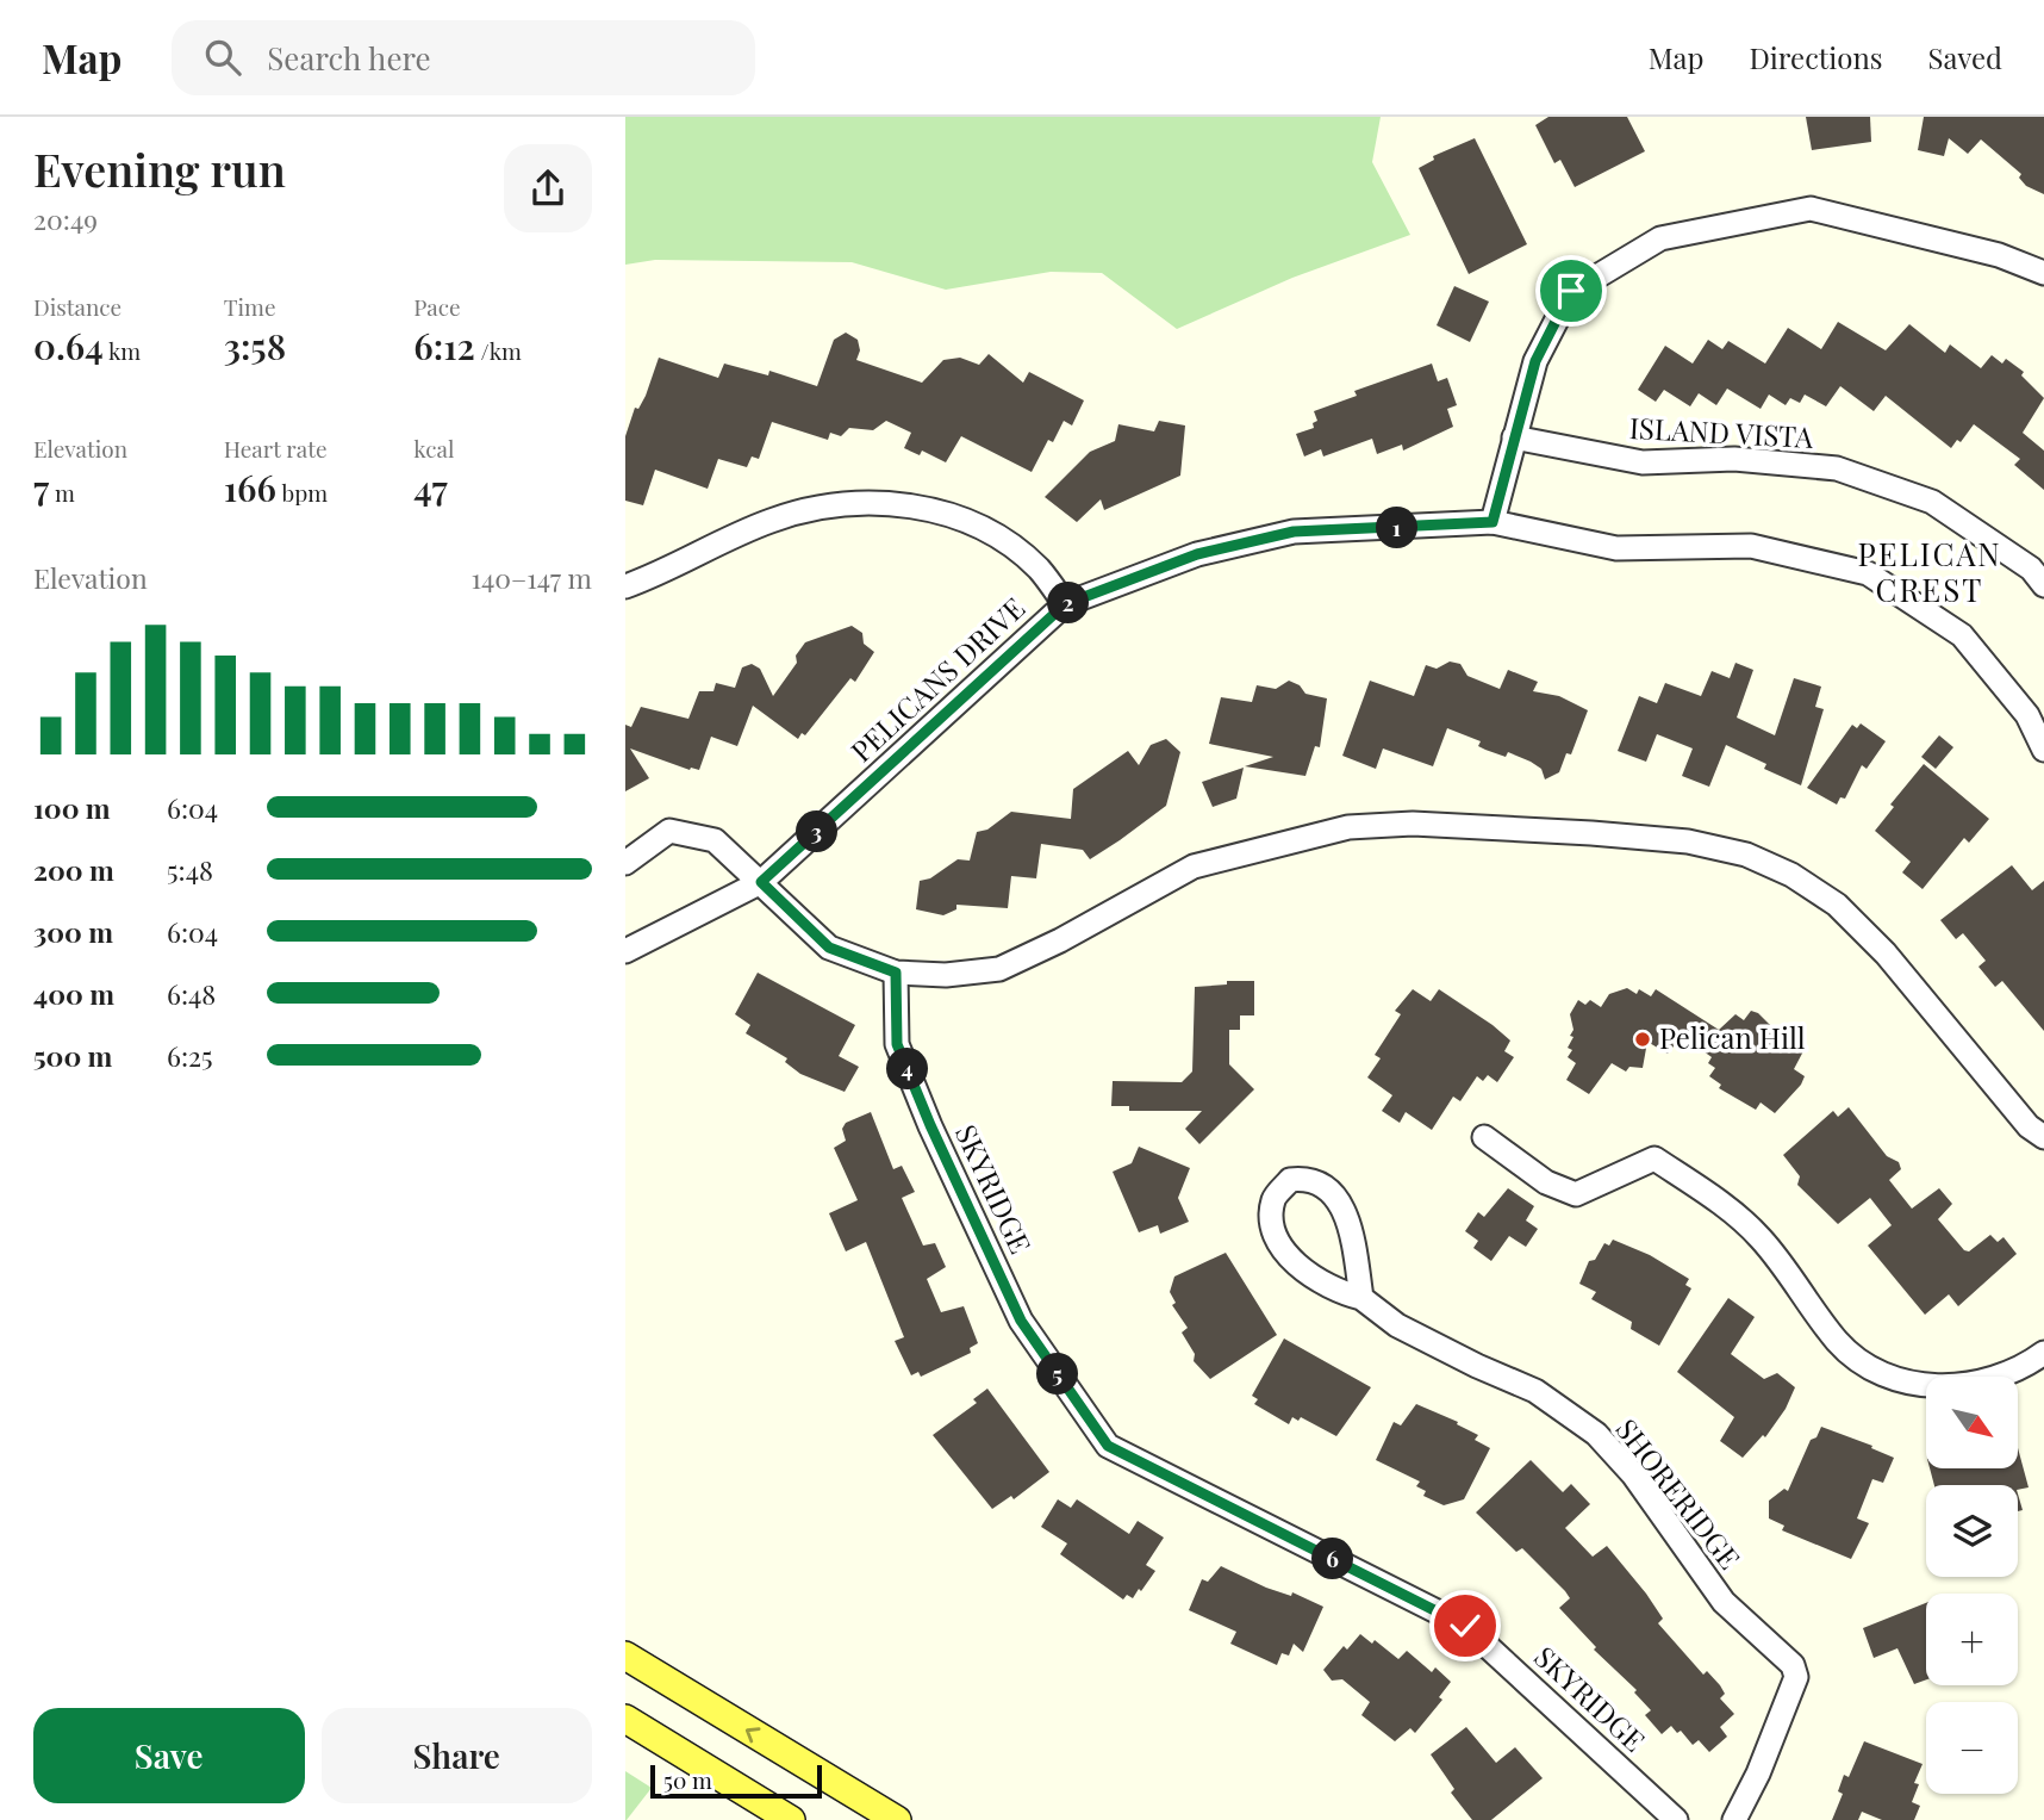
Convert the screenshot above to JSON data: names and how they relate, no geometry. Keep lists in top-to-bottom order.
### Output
{
  "streets": {
    "street": [
      "ISLAND VISTA",
      "PELICANS DRIVE",
      "SKYRIDGE",
      "SHORERIDGE"
    ]
  },
  "districts": ["PELICAN CREST"],
  "places": ["Pelican Hill"],
  "scale_bar": "50 m",
  "north": "bottom right",
  "page": {
    "header": "Map",
    "search": "Search here",
    "nav": ["Map", "Directions", "Saved"],
    "heading": ["Evening run", "20:49"],
    "stats": [
      ["Distance", "0.64 km"],
      ["Time", "3:58"],
      ["Pace", "6:12 /km"],
      ["Elevation", "7 m"],
      ["Heart rate", "166 bpm"],
      ["kcal", "47"]
    ],
    "pins": [
      "1",
      "2",
      "3",
      "4",
      "5",
      "6"
    ],
    "chart": ["Elevation", "140–147 m"],
    "list": [
      {
        "name": "100 m",
        "note": "6:04"
      },
      {
        "name": "200 m",
        "note": "5:48"
      },
      {
        "name": "300 m",
        "note": "6:04"
      },
      {
        "name": "400 m",
        "note": "6:48"
      },
      {
        "name": "500 m",
        "note": "6:25"
      }
    ],
    "map_buttons": ["+", "−"],
    "buttons": ["Save", "Share"],
    "scale": "50 m"
  }
}
